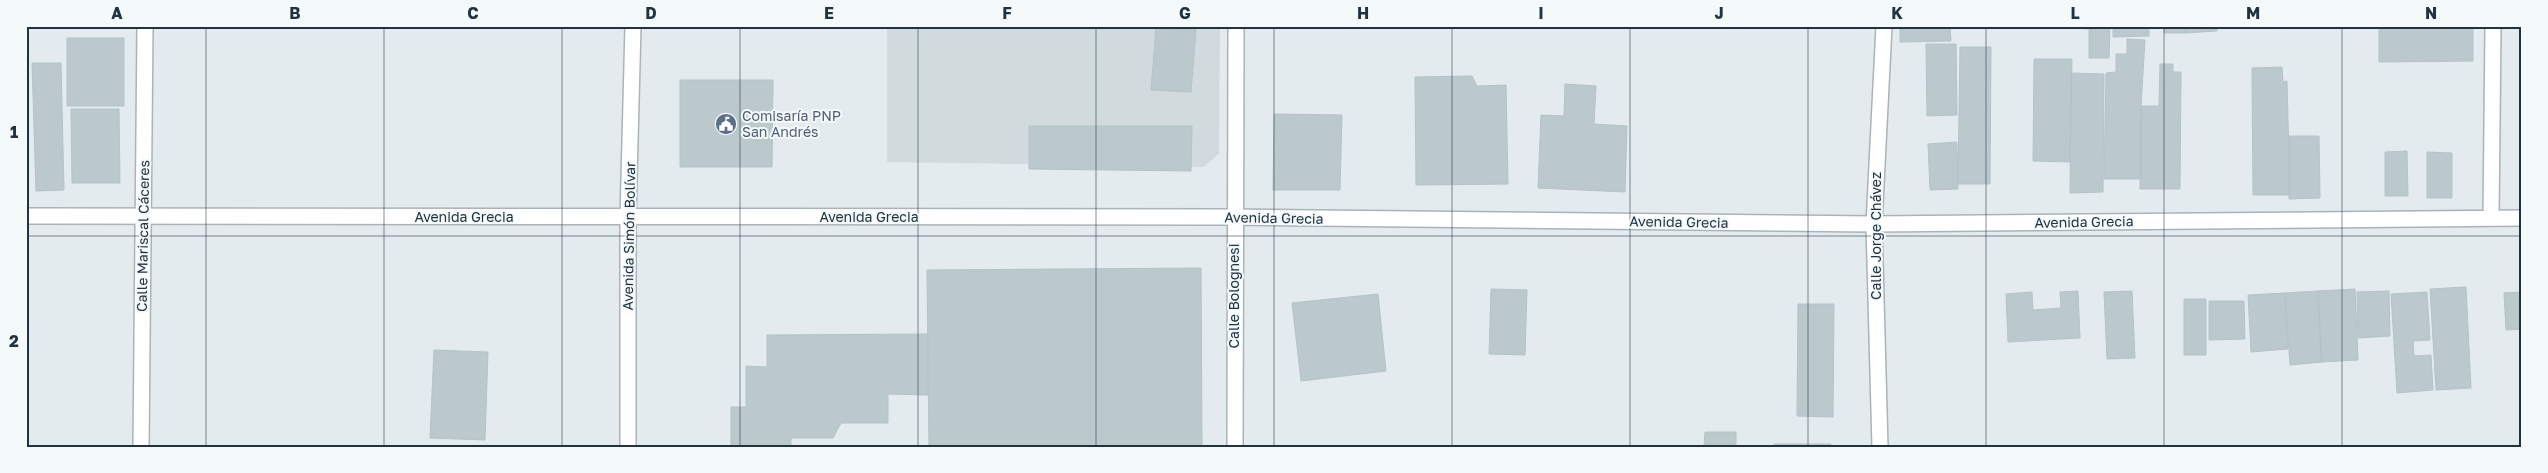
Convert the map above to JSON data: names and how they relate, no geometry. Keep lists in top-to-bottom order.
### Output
{
  "streets": {
    "street": [
      "Avenida Grecia",
      "Calle Mariscal Cáceres",
      "Avenida Simón Bolívar",
      "Calle Jorge Chávez",
      "Calle Bolognesi"
    ]
  },
  "crossings": [
    ["Avenida Grecia", "Calle Mariscal Cáceres"],
    ["Avenida Grecia", "Avenida Simón Bolívar"],
    ["Avenida Grecia", "Calle Jorge Chávez"],
    ["Avenida Grecia", "Calle Bolognesi"]
  ],
  "places": {
    "public building": ["Comisaría PNP San Andrés"]
  },
  "grid": {
    "columns": [
      "A",
      "B",
      "C",
      "D",
      "E",
      "F",
      "G",
      "H",
      "I",
      "J",
      "K",
      "L",
      "M",
      "N"
    ],
    "rows": ["1", "2"]
  }
}
